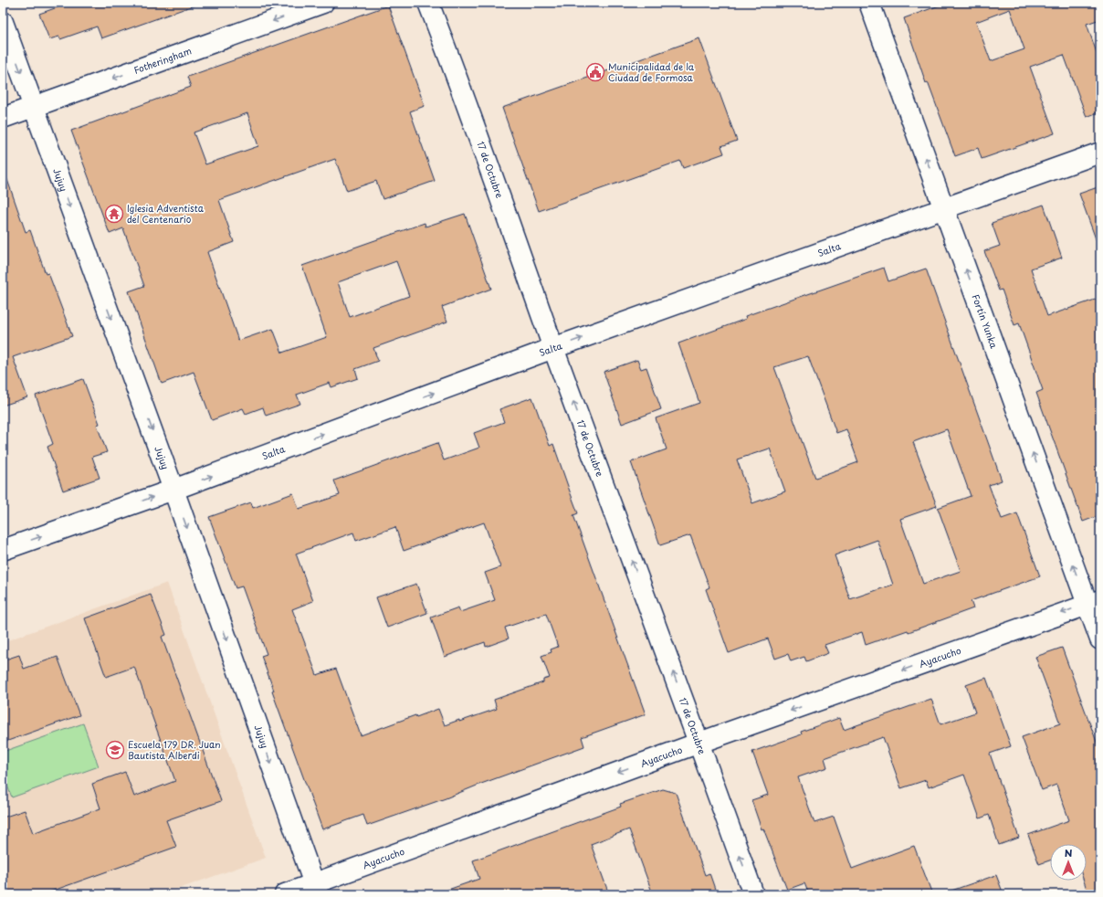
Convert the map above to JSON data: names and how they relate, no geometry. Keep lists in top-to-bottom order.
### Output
{
  "streets": {
    "street": [
      "Fotheringham",
      "17 de Octubre",
      "Jujuy",
      "Salta",
      "Fortín Yunka",
      "Ayacucho"
    ]
  },
  "crossings": [
    ["Fotheringham", "Jujuy"],
    ["17 de Octubre", "Salta"],
    ["17 de Octubre", "Ayacucho"],
    ["Jujuy", "Salta"],
    ["Jujuy", "Ayacucho"],
    ["Salta", "Fortín Yunka"],
    ["Fortín Yunka", "Ayacucho"]
  ],
  "one_way": [
    "Fotheringham",
    "17 de Octubre",
    "Jujuy",
    "Salta",
    "Fortín Yunka",
    "Ayacucho"
  ],
  "places": {
    "public building": ["Municipalidad de la Ciudad de Formosa"],
    "temple": ["Iglesia Adventista del Centenario"],
    "school or university": ["Escuela 179 DR. Juan Bautista Alberdi"]
  },
  "north": "top"
}
